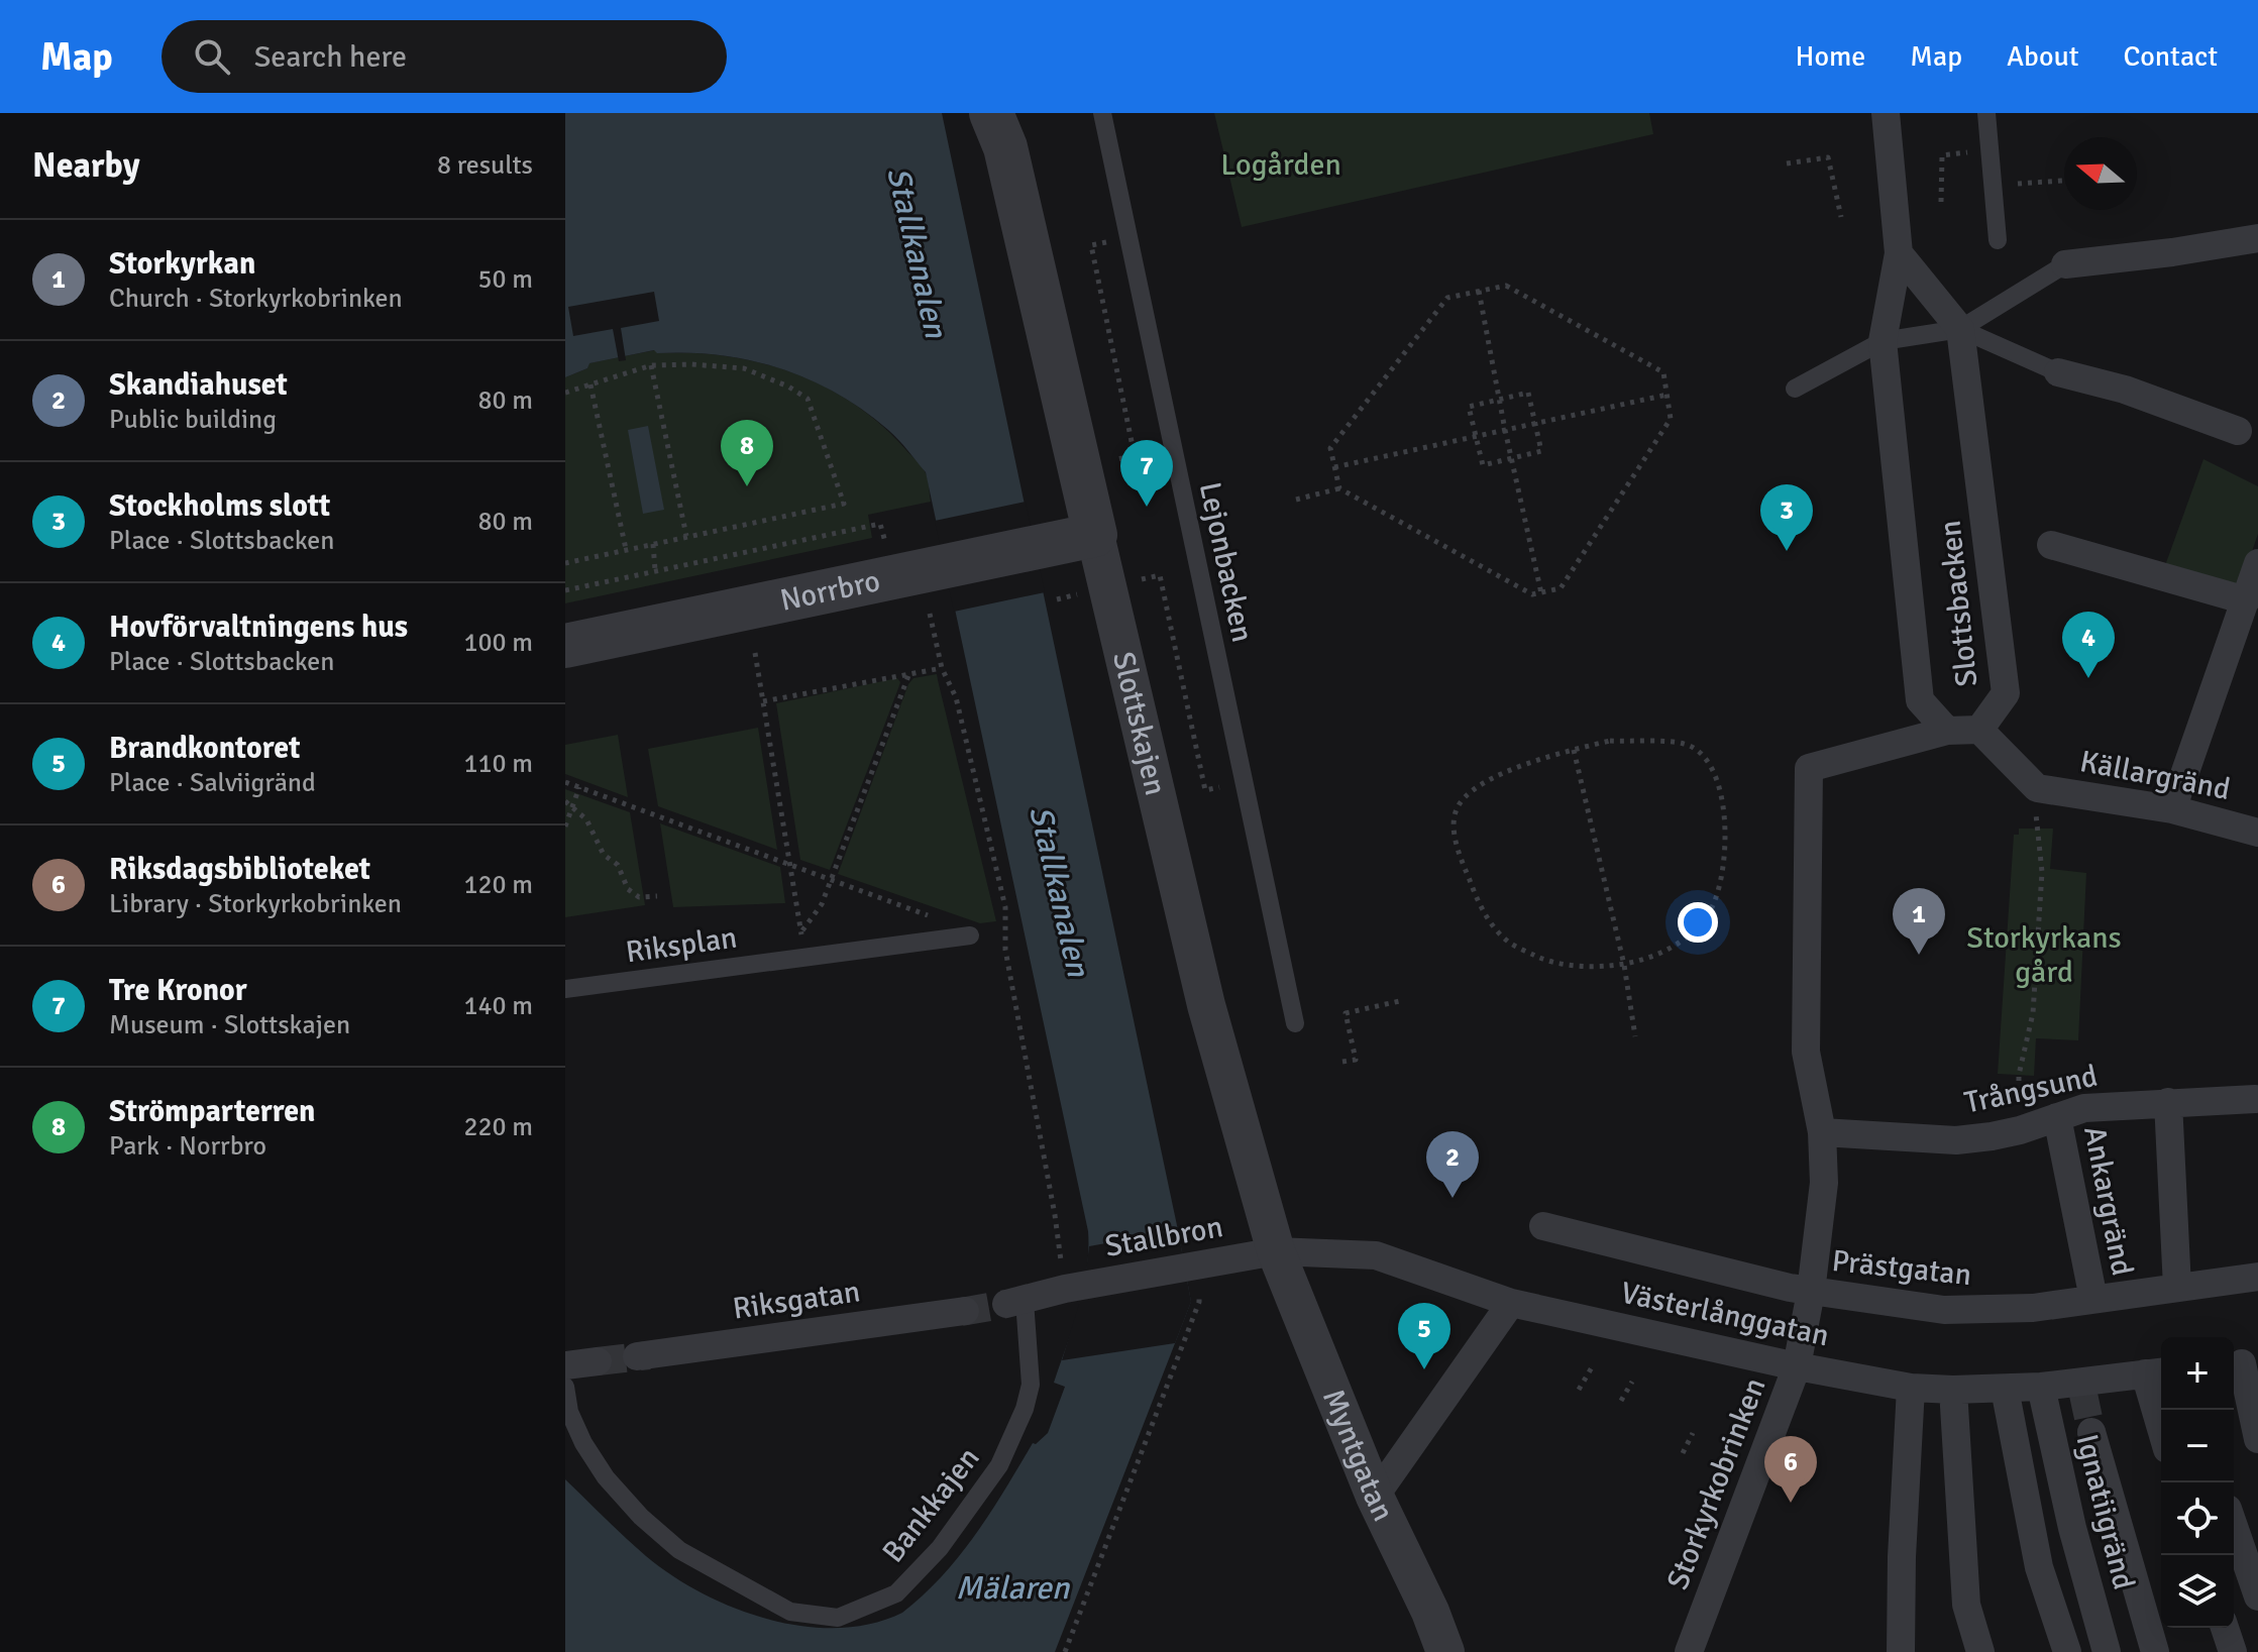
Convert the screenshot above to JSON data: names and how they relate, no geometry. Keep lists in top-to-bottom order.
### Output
{
  "streets": {
    "street": [
      "Norrbro",
      "Slottsbacken",
      "Slottskajen",
      "Källargränd",
      "Trångsund",
      "Ankargränd",
      "Stallbron",
      "Prästgatan",
      "Riksgatan",
      "Västerlånggatan",
      "Myntgatan",
      "Storkyrkobrinken",
      "Ignatiigränd"
    ],
    "lane": ["Lejonbacken", "Riksplan", "Bankkajen"]
  },
  "crossings": [
    ["Norrbro", "Slottskajen"],
    ["Slottsbacken", "Källargränd"],
    ["Slottsbacken", "Storkyrkobrinken"],
    ["Slottskajen", "Stallbron"],
    ["Slottskajen", "Västerlånggatan"],
    ["Slottskajen", "Myntgatan"],
    ["Trångsund", "Ankargränd"],
    ["Trångsund", "Storkyrkobrinken"],
    ["Ankargränd", "Prästgatan"],
    ["Stallbron", "Västerlånggatan"],
    ["Prästgatan", "Storkyrkobrinken"],
    ["Västerlånggatan", "Storkyrkobrinken"],
    ["Västerlånggatan", "Ignatiigränd"]
  ],
  "water": ["Stallkanalen", "Mälaren"],
  "parks": ["Logården", "Storkyrkans gård"],
  "north": "left",
  "page": {
    "header": "Map",
    "search": "Search here",
    "nav": [
      "Home",
      "Map",
      "About",
      "Contact"
    ],
    "heading": ["Nearby", "8 results"],
    "list": [
      {
        "mark": "1",
        "name": "Storkyrkan",
        "note": "Church · Storkyrkobrinken",
        "value": "50 m"
      },
      {
        "mark": "2",
        "name": "Skandiahuset",
        "note": "Public building",
        "value": "80 m"
      },
      {
        "mark": "3",
        "name": "Stockholms slott",
        "note": "Place · Slottsbacken",
        "value": "80 m"
      },
      {
        "mark": "4",
        "name": "Hovförvaltningens hus",
        "note": "Place · Slottsbacken",
        "value": "100 m"
      },
      {
        "mark": "5",
        "name": "Brandkontoret",
        "note": "Place · Salviigränd",
        "value": "110 m"
      },
      {
        "mark": "6",
        "name": "Riksdagsbiblioteket",
        "note": "Library · Storkyrkobrinken",
        "value": "120 m"
      },
      {
        "mark": "7",
        "name": "Tre Kronor",
        "note": "Museum · Slottskajen",
        "value": "140 m"
      },
      {
        "mark": "8",
        "name": "Strömparterren",
        "note": "Park · Norrbro",
        "value": "220 m"
      }
    ],
    "pins": [
      "8",
      "7",
      "3",
      "4",
      "1",
      "2",
      "5",
      "6"
    ],
    "map_buttons": ["+", "−"]
  }
}
